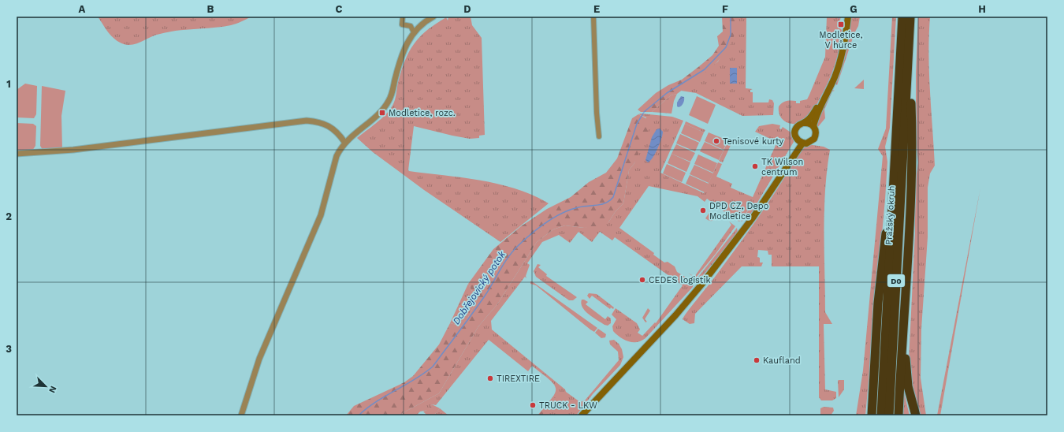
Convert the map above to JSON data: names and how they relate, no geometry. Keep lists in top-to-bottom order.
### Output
{
  "streets": {
    "highway": ["Pražský okruh", "D0"]
  },
  "crossings": [
    ["Pražský okruh", "D0"]
  ],
  "water": ["Dobřejovický potok"],
  "places": {
    "transit": ["Modletice, V hůrce", "Modletice, rozc."],
    "other": [
      "Tenisové kurty",
      "TK Wilson centrum",
      "DPD CZ, Depo Modletice",
      "CEDES logistik",
      "Kaufland",
      "TIREXTIRE",
      "TRUCK - LKW"
    ]
  },
  "north": "bottom right",
  "grid": {
    "columns": [
      "A",
      "B",
      "C",
      "D",
      "E",
      "F",
      "G",
      "H"
    ],
    "rows": ["1", "2", "3"]
  }
}
